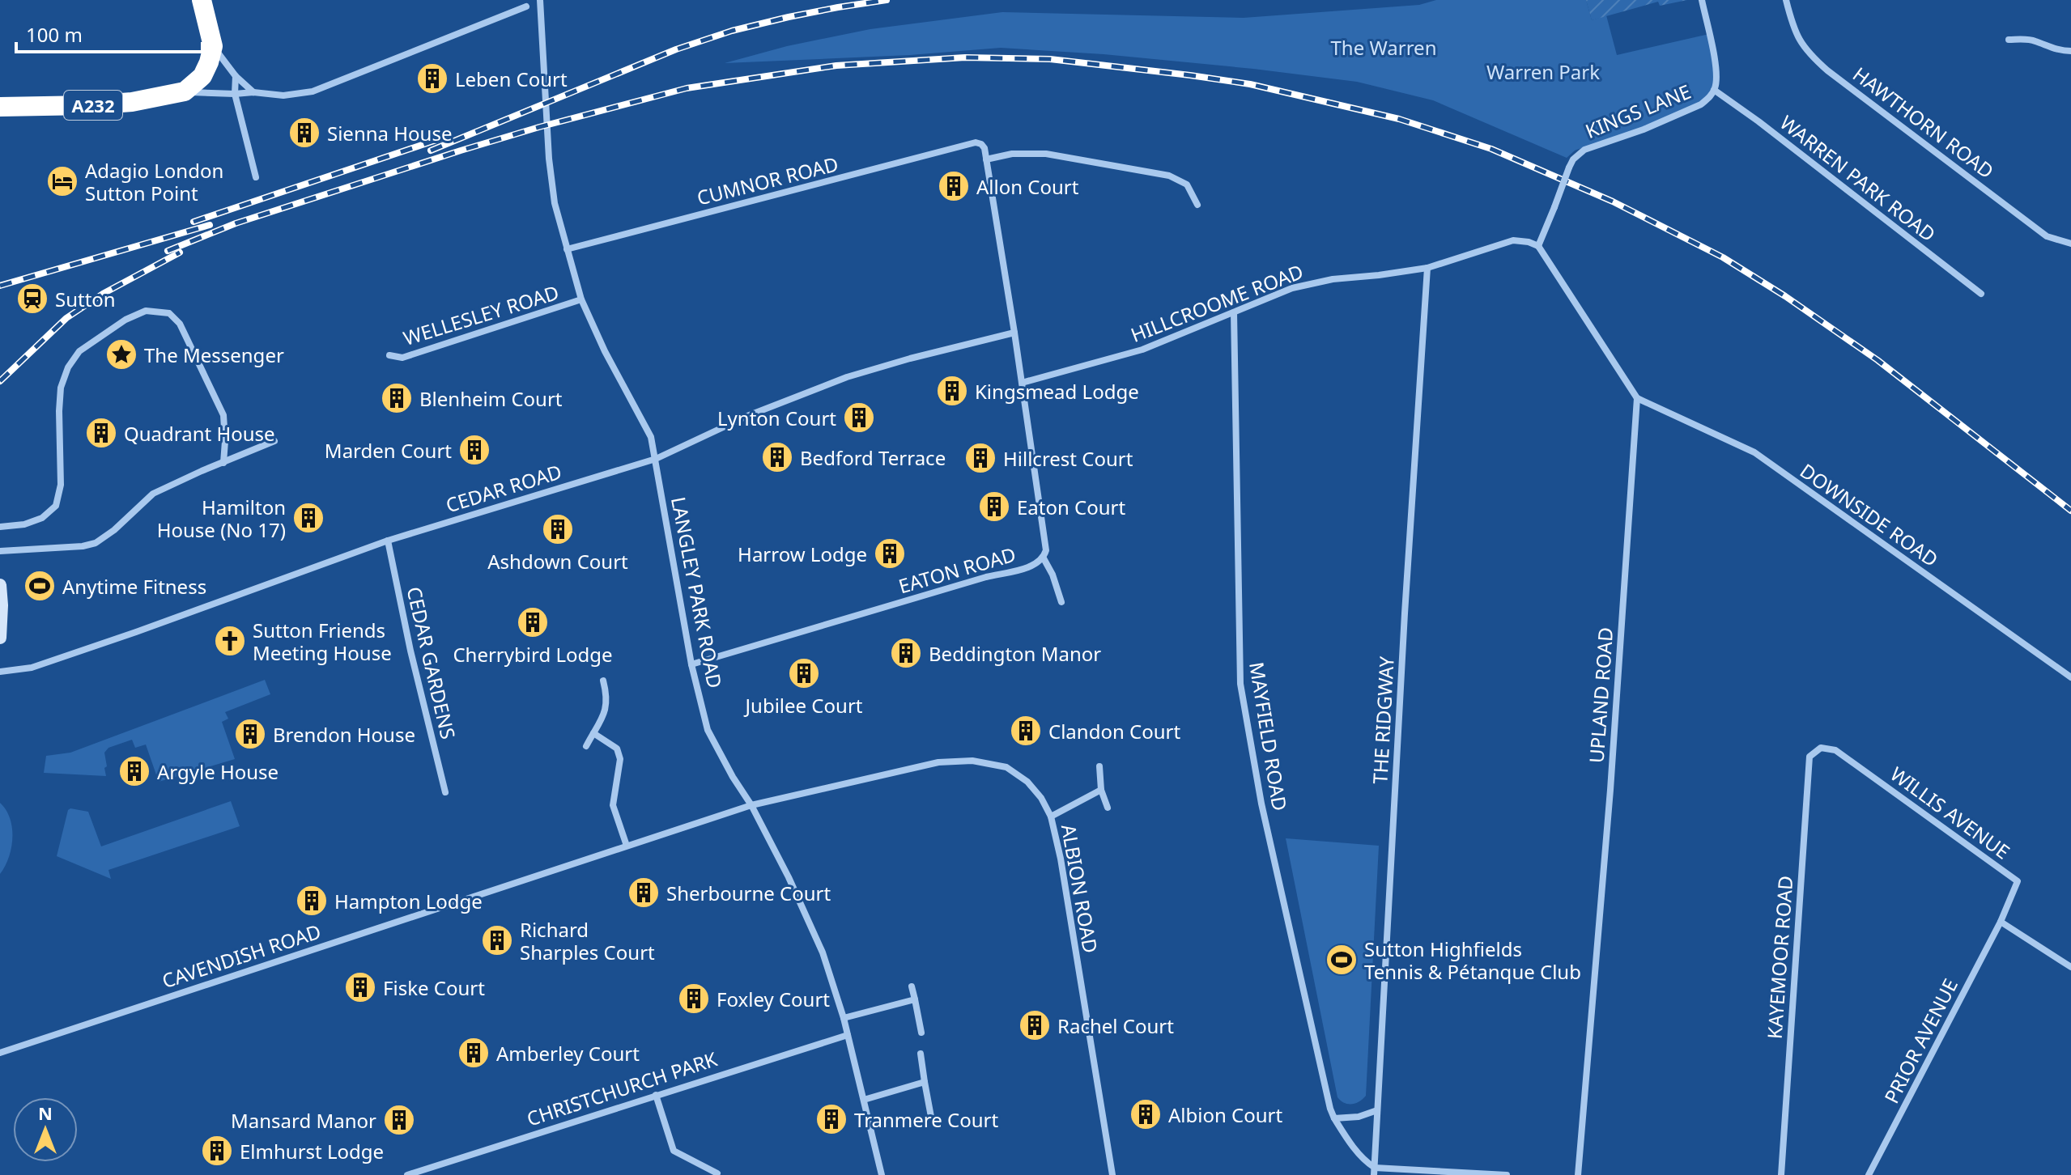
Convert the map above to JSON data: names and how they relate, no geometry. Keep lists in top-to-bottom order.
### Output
{
  "streets": {
    "highway": ["A232"],
    "street": [
      "KINGS LANE",
      "HAWTHORN ROAD",
      "WARREN PARK ROAD",
      "CUMNOR ROAD",
      "HILLCROOME ROAD",
      "WELLESLEY ROAD",
      "CEDAR ROAD",
      "DOWNSIDE ROAD",
      "EATON ROAD",
      "LANGLEY PARK ROAD",
      "CEDAR GARDENS",
      "UPLAND ROAD",
      "THE RIDGWAY",
      "MAYFIELD ROAD",
      "WILLIS AVENUE",
      "ALBION ROAD",
      "CAVENDISH ROAD",
      "KAYEMOOR ROAD",
      "PRIOR AVENUE",
      "CHRISTCHURCH PARK"
    ]
  },
  "crossings": [
    ["KINGS LANE", "WARREN PARK ROAD"],
    ["KINGS LANE", "HILLCROOME ROAD"],
    ["CUMNOR ROAD", "EATON ROAD"],
    ["CUMNOR ROAD", "LANGLEY PARK ROAD"],
    ["HILLCROOME ROAD", "EATON ROAD"],
    ["HILLCROOME ROAD", "THE RIDGWAY"],
    ["HILLCROOME ROAD", "MAYFIELD ROAD"],
    ["WELLESLEY ROAD", "LANGLEY PARK ROAD"],
    ["CEDAR ROAD", "EATON ROAD"],
    ["CEDAR ROAD", "LANGLEY PARK ROAD"],
    ["CEDAR ROAD", "CEDAR GARDENS"],
    ["DOWNSIDE ROAD", "UPLAND ROAD"],
    ["EATON ROAD", "LANGLEY PARK ROAD"],
    ["LANGLEY PARK ROAD", "ALBION ROAD"],
    ["LANGLEY PARK ROAD", "CAVENDISH ROAD"],
    ["LANGLEY PARK ROAD", "CHRISTCHURCH PARK"],
    ["THE RIDGWAY", "MAYFIELD ROAD"],
    ["WILLIS AVENUE", "KAYEMOOR ROAD"],
    ["WILLIS AVENUE", "PRIOR AVENUE"],
    ["ALBION ROAD", "CAVENDISH ROAD"]
  ],
  "parks": ["The Warren", "Warren Park"],
  "places": {
    "building": [
      "Leben Court",
      "Sienna House",
      "Allon Court",
      "Kingsmead Lodge",
      "Blenheim Court",
      "Lynton Court",
      "Quadrant House",
      "Marden Court",
      "Bedford Terrace",
      "Hillcrest Court",
      "Eaton Court",
      "Hamilton House (No 17)",
      "Ashdown Court",
      "Harrow Lodge",
      "Cherrybird Lodge",
      "Beddington Manor",
      "Jubilee Court",
      "Clandon Court",
      "Brendon House",
      "Argyle House",
      "Sherbourne Court",
      "Hampton Lodge",
      "Richard Sharples Court",
      "Fiske Court",
      "Foxley Court",
      "Rachel Court",
      "Amberley Court",
      "Albion Court",
      "Tranmere Court",
      "Mansard Manor",
      "Elmhurst Lodge"
    ],
    "hotel": ["Adagio London Sutton Point"],
    "station": ["Sutton"],
    "place": ["The Messenger"],
    "sports": ["Anytime Fitness", "Sutton Highfields Tennis & Pétanque Club"],
    "church": ["Sutton Friends Meeting House"]
  },
  "scale_bar": "100 m",
  "north": "top"
}
